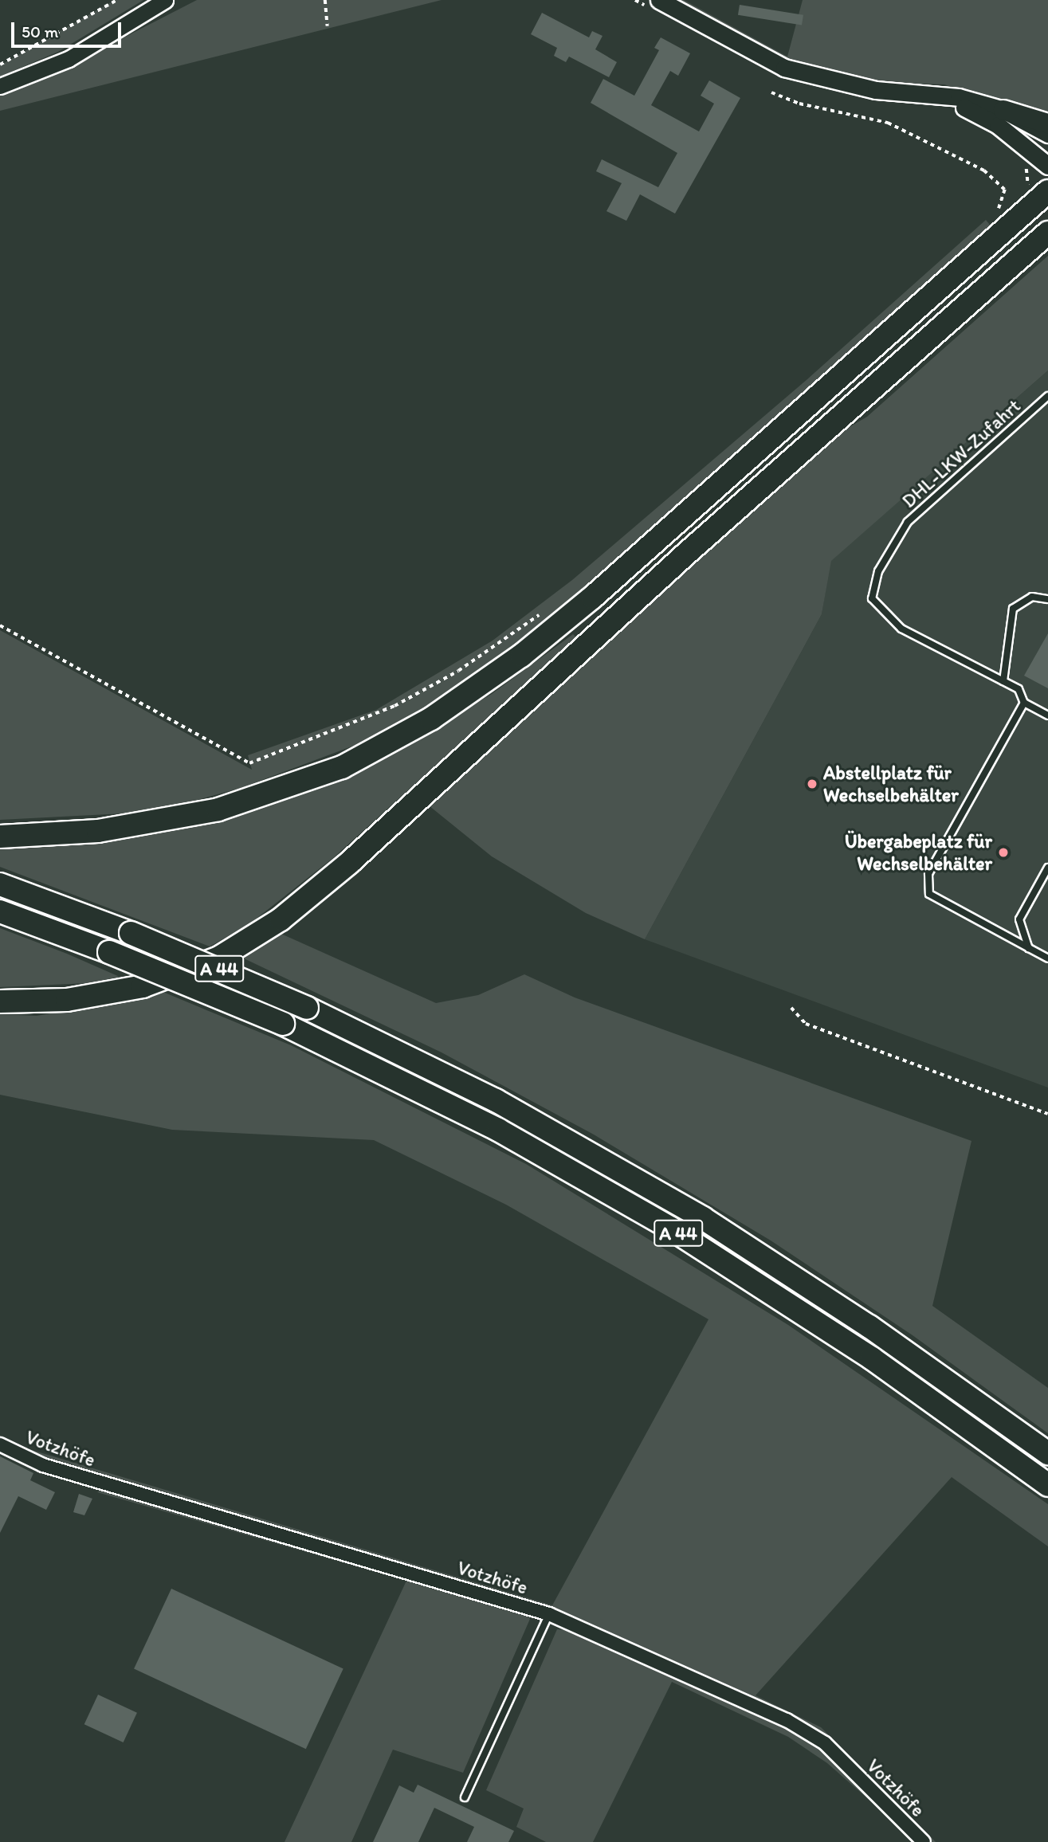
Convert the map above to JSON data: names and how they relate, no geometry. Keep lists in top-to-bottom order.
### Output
{
  "streets": {
    "highway": ["A 44"],
    "street": ["Votzhöfe"],
    "lane": ["DHL-LKW-Zufahrt"]
  },
  "places": ["Abstellplatz für Wechselbehälter", "Übergabeplatz für Wechselbehälter"],
  "scale_bar": "50 m"
}
